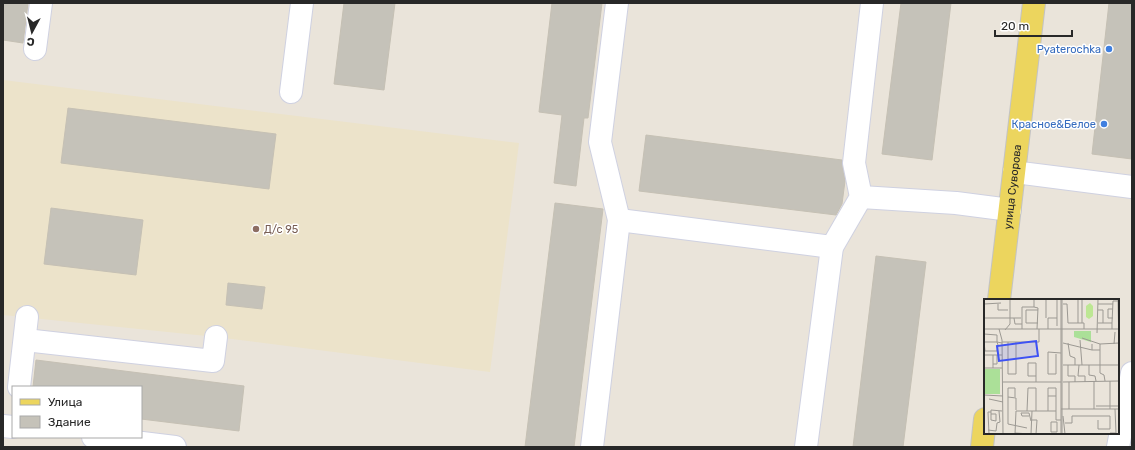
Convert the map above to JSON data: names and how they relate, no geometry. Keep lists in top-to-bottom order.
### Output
{
  "streets": {
    "main road": ["улица Суворова"]
  },
  "places": ["Pyaterochka", "Красное&Белое", "Д/с 95"],
  "legend": ["Улица", "Здание"],
  "scale_bar": "20 m",
  "north": "bottom"
}
